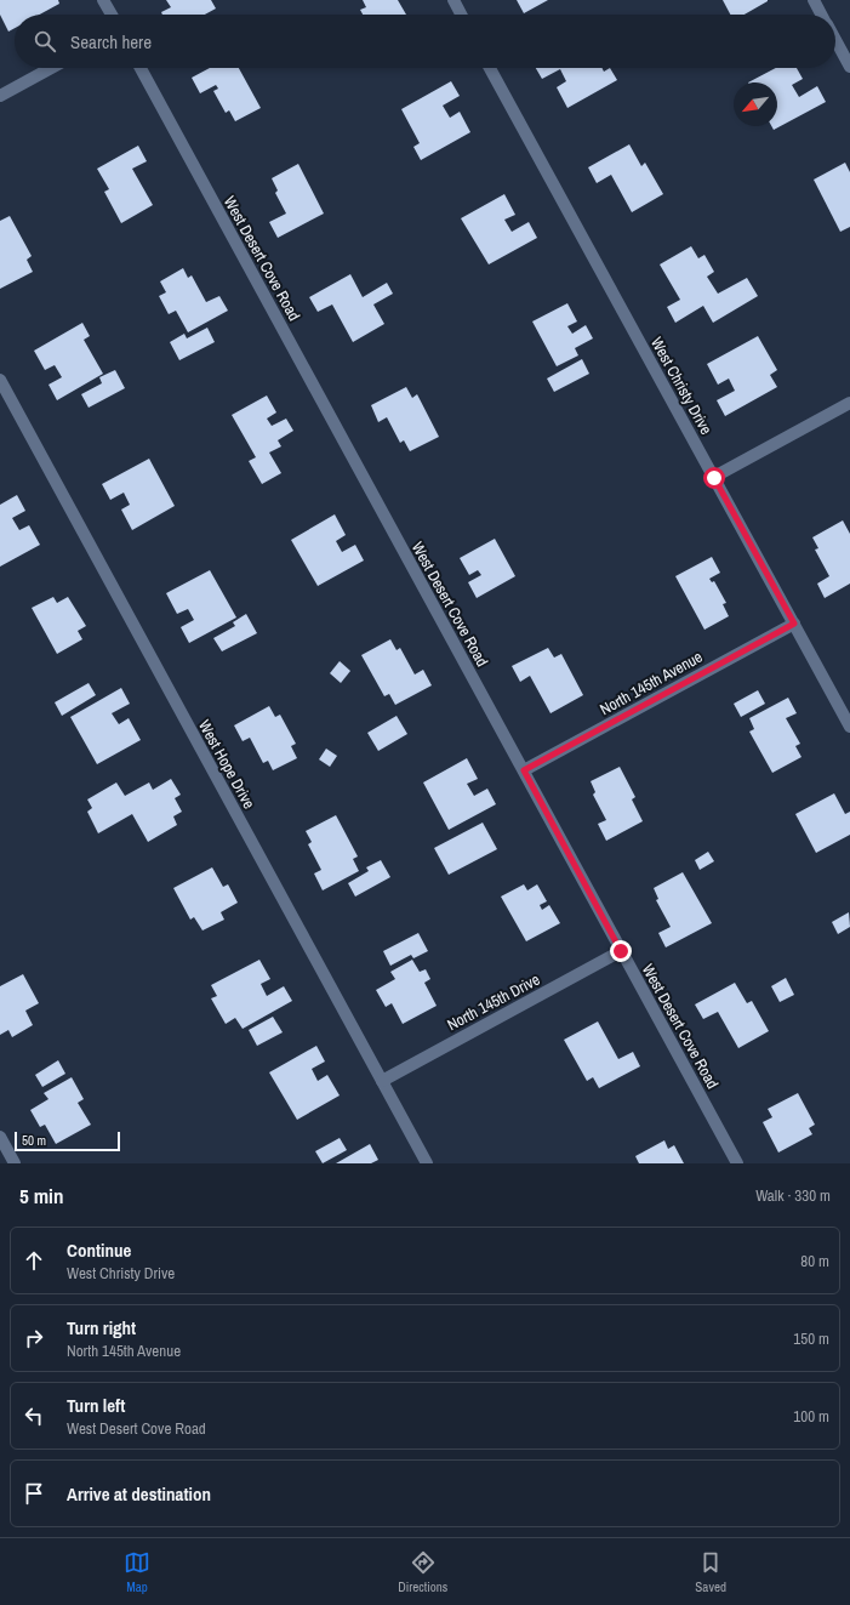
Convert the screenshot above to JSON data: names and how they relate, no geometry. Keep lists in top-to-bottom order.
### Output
{
  "streets": {
    "street": [
      "West Desert Cove Road",
      "West Christy Drive",
      "North 145th Avenue",
      "West Hope Drive",
      "North 145th Drive"
    ]
  },
  "crossings": [
    ["West Desert Cove Road", "North 145th Avenue"],
    ["West Desert Cove Road", "North 145th Drive"],
    ["West Christy Drive", "North 145th Avenue"],
    ["West Hope Drive", "North 145th Drive"]
  ],
  "scale_bar": "50 m",
  "north": "bottom left",
  "page": {
    "search": "Search here",
    "scale": "50 m",
    "heading": ["5 min", "Walk · 330 m"],
    "list": [
      ["Continue", "West Christy Drive", "80 m"],
      ["Turn right", "North 145th Avenue", "150 m"],
      ["Turn left", "West Desert Cove Road", "100 m"],
      "Arrive at destination"
    ],
    "nav": ["Map", "Directions", "Saved"]
  }
}
